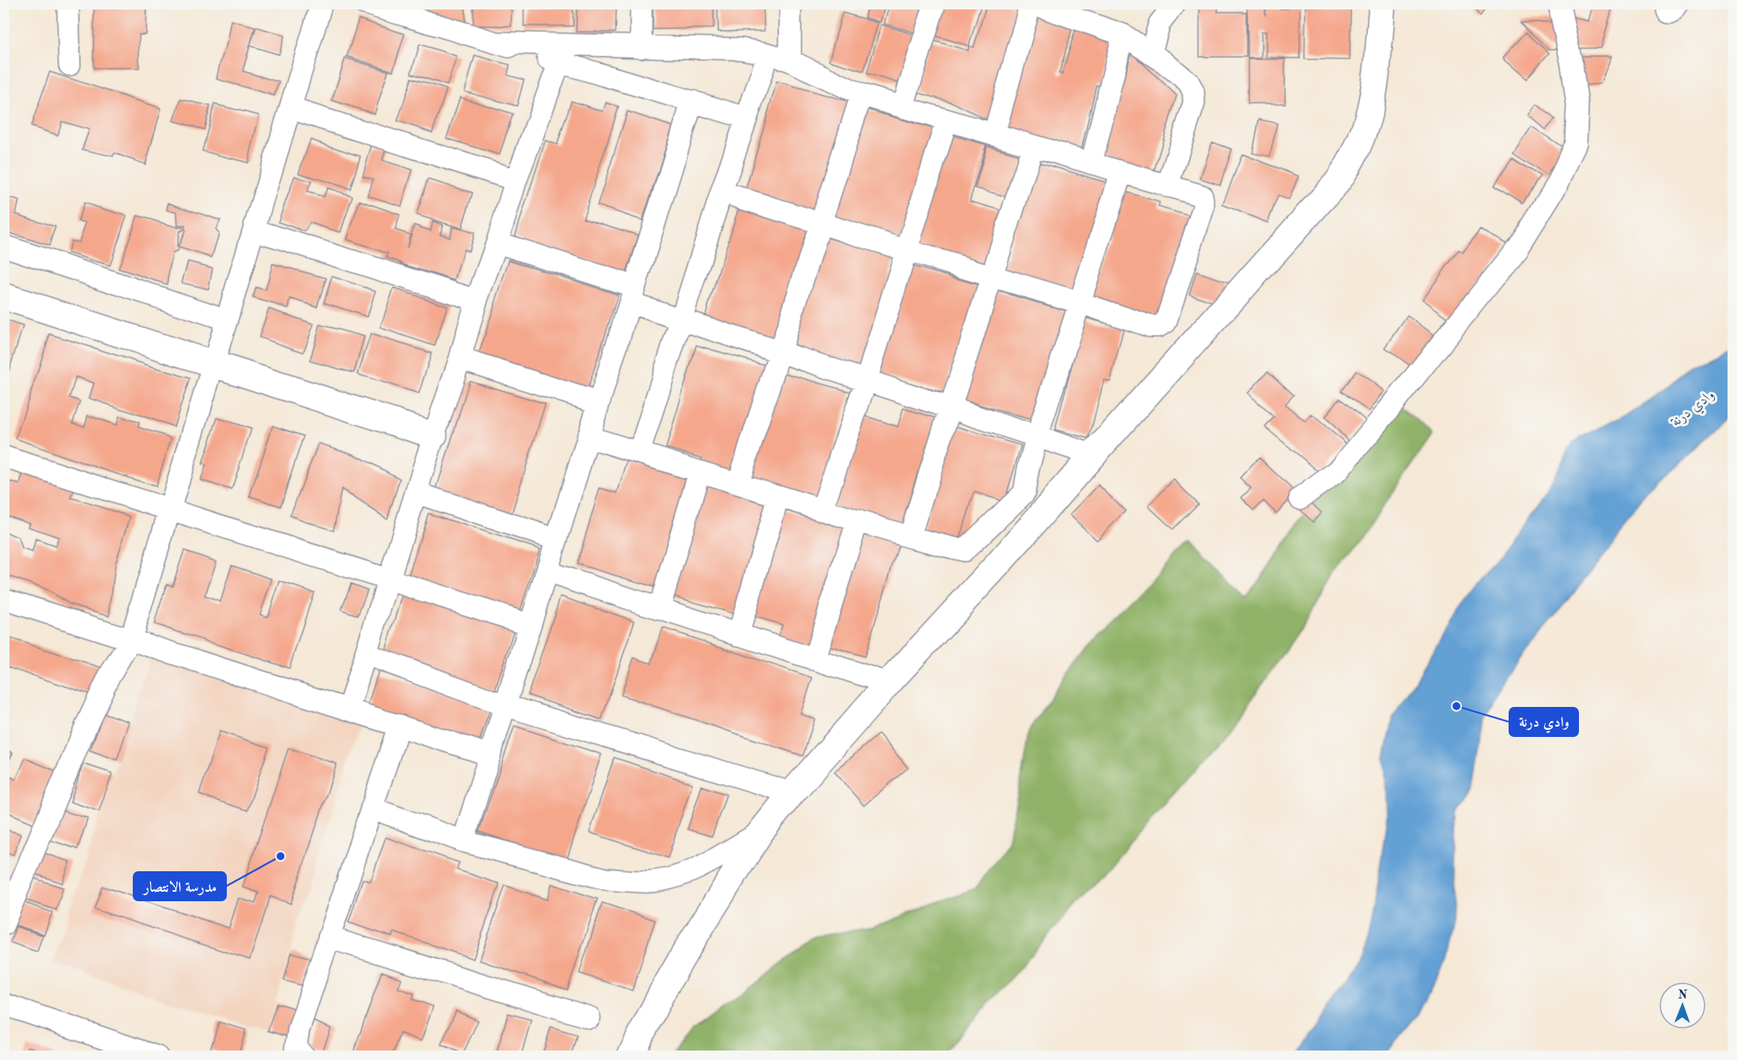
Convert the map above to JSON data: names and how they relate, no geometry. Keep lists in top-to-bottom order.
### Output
{
  "water": ["وادي درنة"],
  "places": ["وادي درنة", "مدرسة الانتصار"],
  "north": "top"
}
